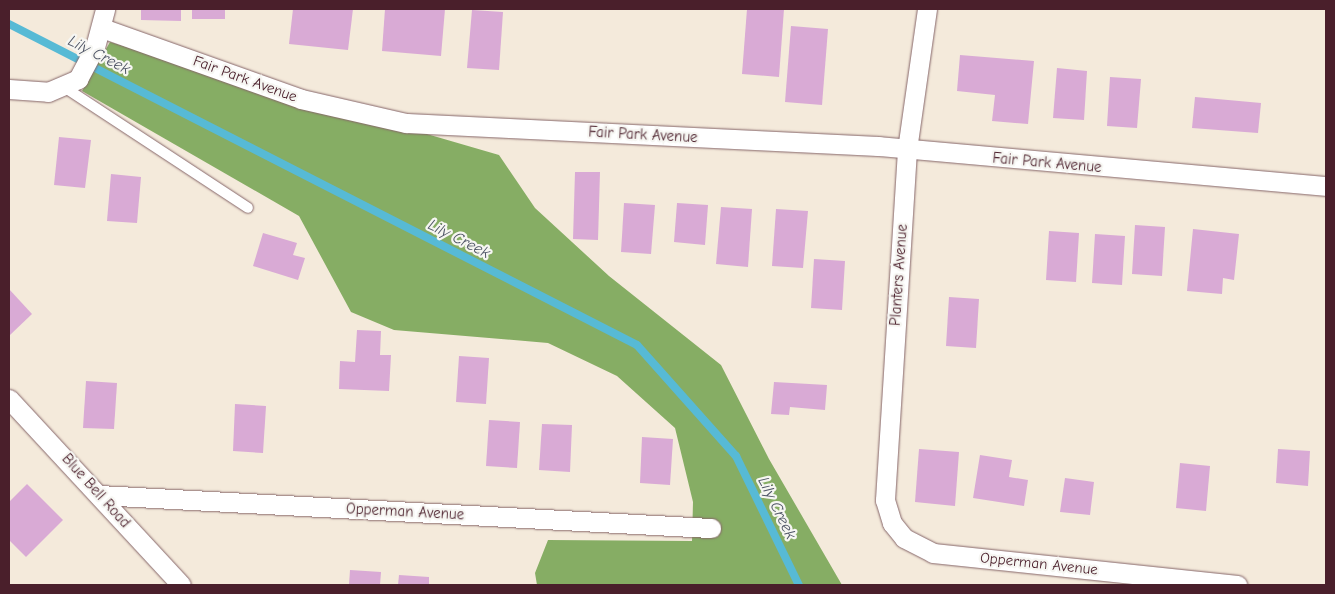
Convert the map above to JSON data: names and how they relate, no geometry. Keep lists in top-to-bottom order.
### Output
{
  "streets": {
    "street": [
      "Fair Park Avenue",
      "Planters Avenue",
      "Blue Bell Road",
      "Opperman Avenue"
    ]
  },
  "crossings": [
    ["Fair Park Avenue", "Planters Avenue"],
    ["Planters Avenue", "Opperman Avenue"],
    ["Blue Bell Road", "Opperman Avenue"]
  ],
  "water": ["Lily Creek"]
}
